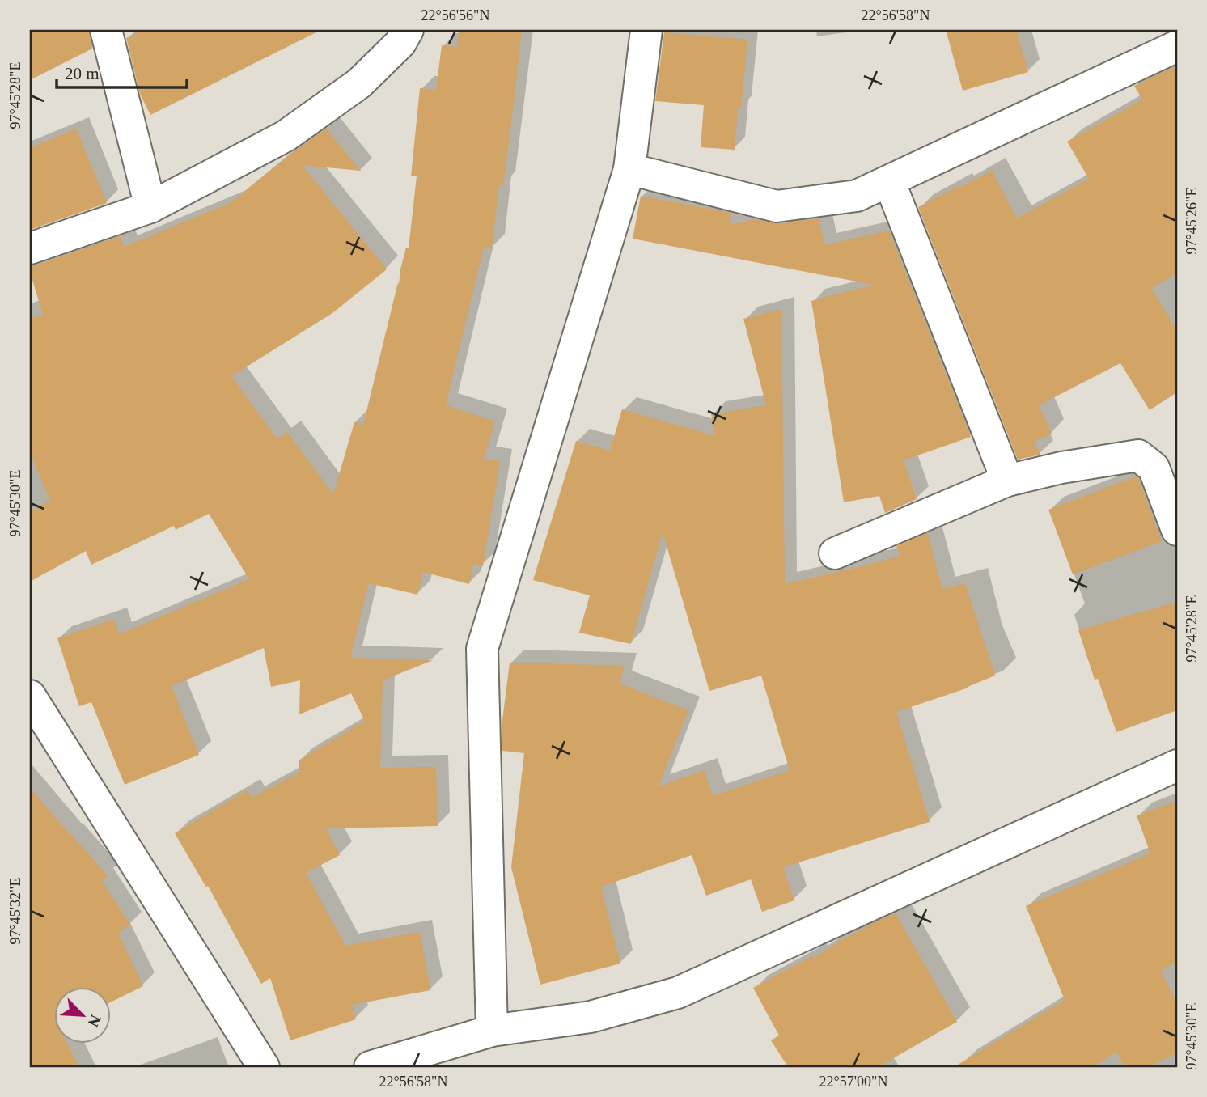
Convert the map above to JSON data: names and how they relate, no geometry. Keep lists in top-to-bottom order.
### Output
{
  "scale_bar": "20 m",
  "north": "bottom right",
  "coordinates": [
    "22°56'56\"N",
    "22°56'58\"N",
    "97°45'28\"E",
    "97°45'26\"E",
    "97°45'30\"E",
    "97°45'32\"E",
    "22°57'00\"N"
  ]
}
